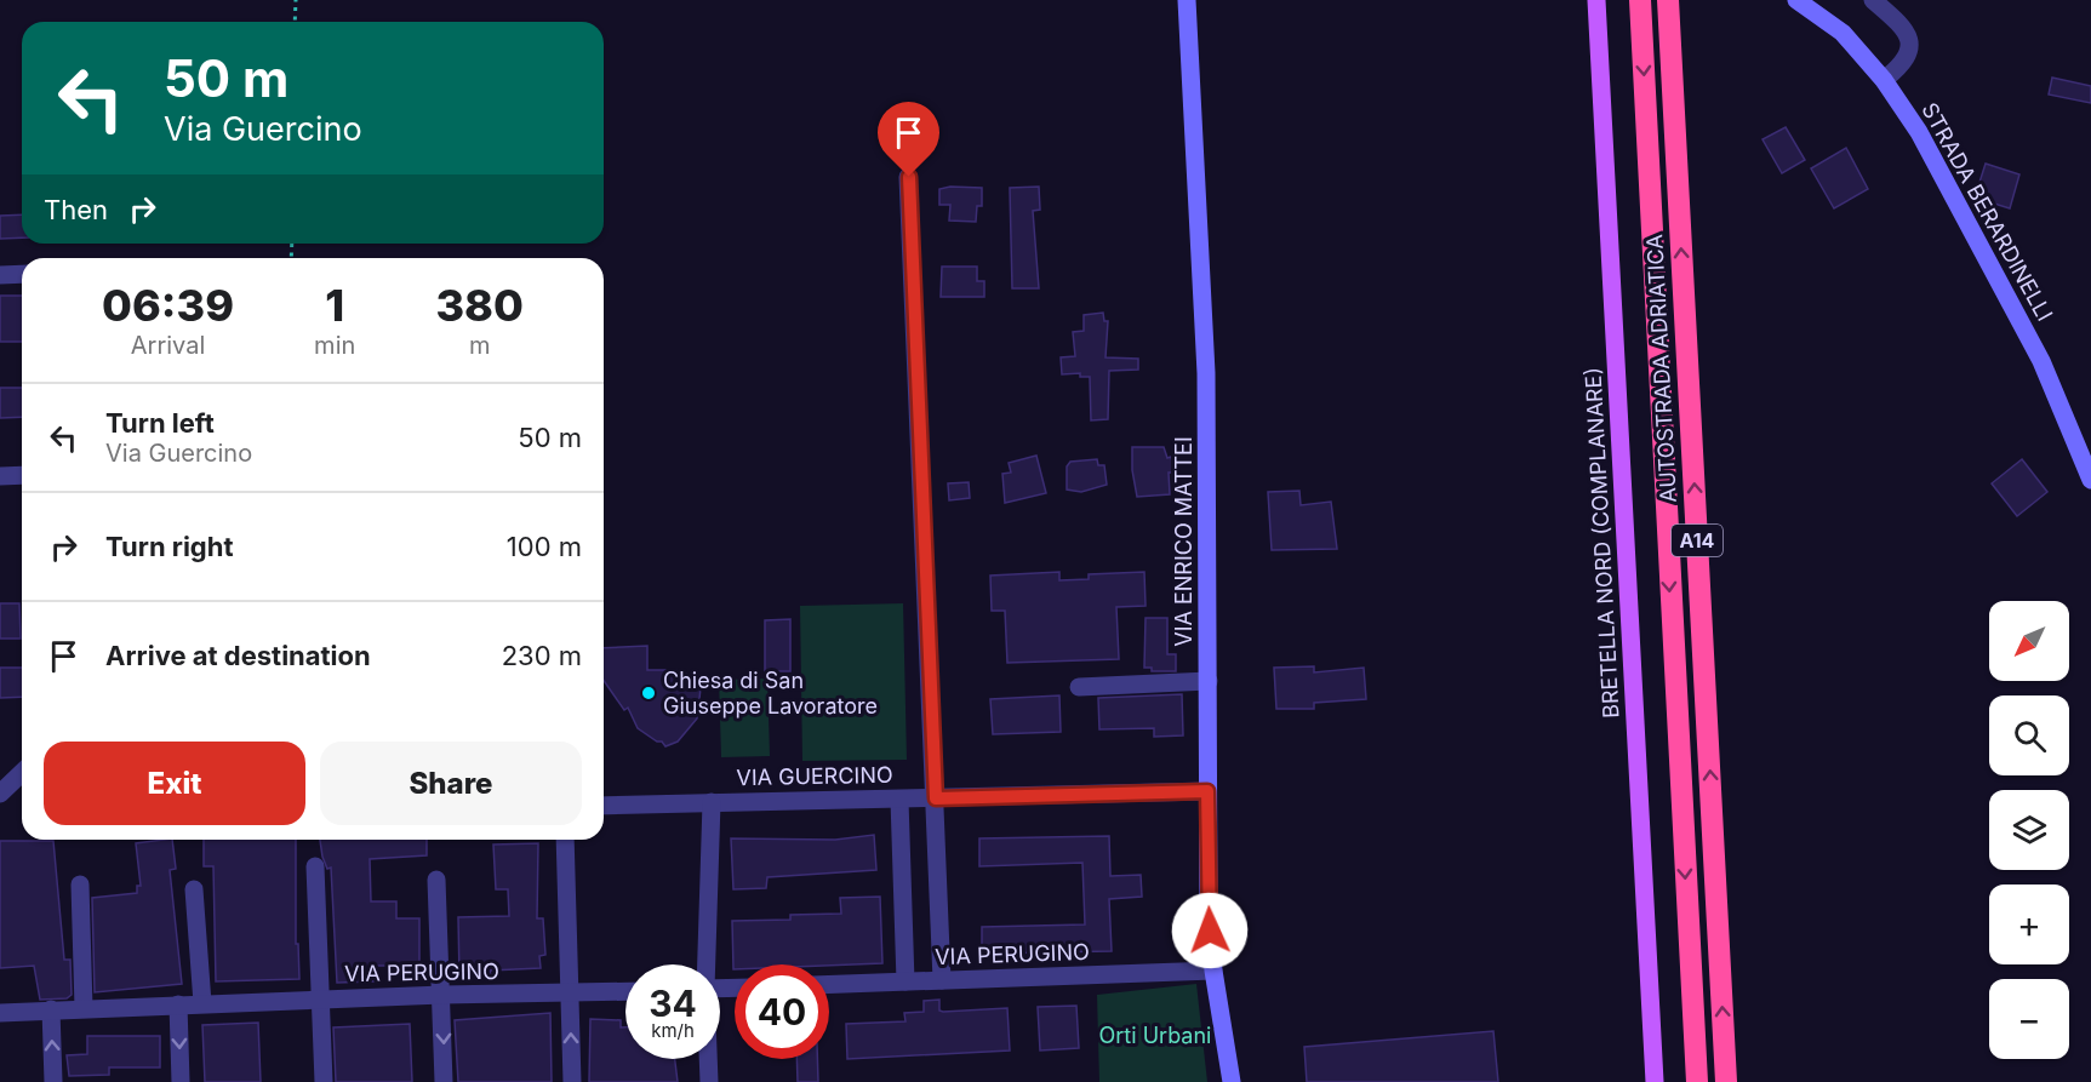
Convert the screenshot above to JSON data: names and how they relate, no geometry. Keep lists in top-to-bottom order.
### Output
{
  "streets": {
    "highway": ["AUTOSTRADA ADRIATICA", "A14"],
    "main road": ["BRETELLA NORD (COMPLANARE)"],
    "street": [
      "STRADA BERARDINELLI",
      "VIA ENRICO MATTEI",
      "VIA GUERCINO",
      "VIA PERUGINO"
    ]
  },
  "crossings": [
    ["VIA ENRICO MATTEI", "VIA GUERCINO"],
    ["VIA ENRICO MATTEI", "VIA PERUGINO"]
  ],
  "parks": ["Orti Urbani"],
  "places": ["Chiesa di San Giuseppe Lavoratore"],
  "north": "bottom left",
  "page": {
    "turn": ["50 m", "Via Guercino"],
    "then": "Then",
    "eta": [
      "06:39",
      "Arrival",
      "1",
      "min",
      "380",
      "m"
    ],
    "list": [
      {
        "name": "Turn left",
        "note": "Via Guercino",
        "value": "50 m"
      },
      {
        "name": "Turn right",
        "value": "100 m"
      },
      {
        "name": "Arrive at destination",
        "value": "230 m"
      }
    ],
    "map_buttons": ["+", "−"],
    "buttons": ["Exit", "Share"],
    "speed": "34 km/h",
    "limit": "40"
  }
}
